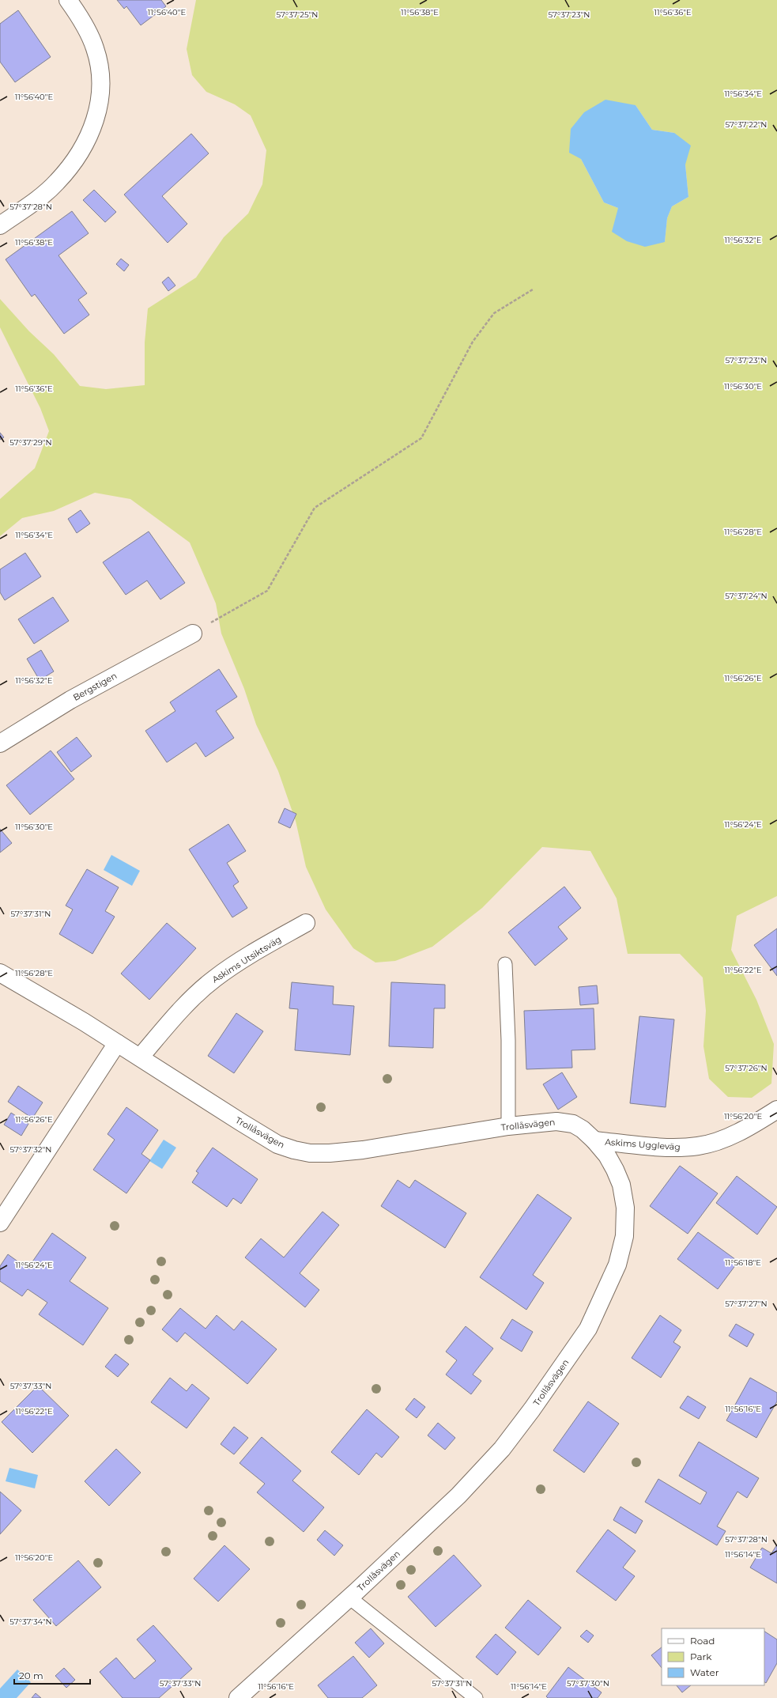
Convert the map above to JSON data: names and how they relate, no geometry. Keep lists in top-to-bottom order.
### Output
{
  "streets": {
    "street": [
      "Bergstigen",
      "Askims Utsiktsväg",
      "Trollåsvägen",
      "Askims Uggleväg"
    ]
  },
  "crossings": [
    ["Askims Utsiktsväg", "Trollåsvägen"],
    ["Trollåsvägen", "Askims Uggleväg"]
  ],
  "legend": ["Road", "Park", "Water"],
  "scale_bar": "20 m",
  "coordinates": [
    "11°56'40\"E",
    "11°56'38\"E",
    "11°56'36\"E",
    "57°37'25\"N",
    "57°37'23\"N",
    "11°56'34\"E",
    "57°37'22\"N",
    "57°37'28\"N",
    "11°56'32\"E",
    "11°56'30\"E",
    "57°37'29\"N",
    "11°56'28\"E",
    "57°37'24\"N",
    "11°56'26\"E",
    "11°56'24\"E",
    "57°37'31\"N",
    "11°56'22\"E",
    "57°37'26\"N",
    "11°56'20\"E",
    "57°37'32\"N",
    "11°56'18\"E",
    "57°37'27\"N",
    "57°37'33\"N",
    "11°56'16\"E",
    "11°56'14\"E",
    "57°37'34\"N",
    "57°37'30\"N"
  ]
}
